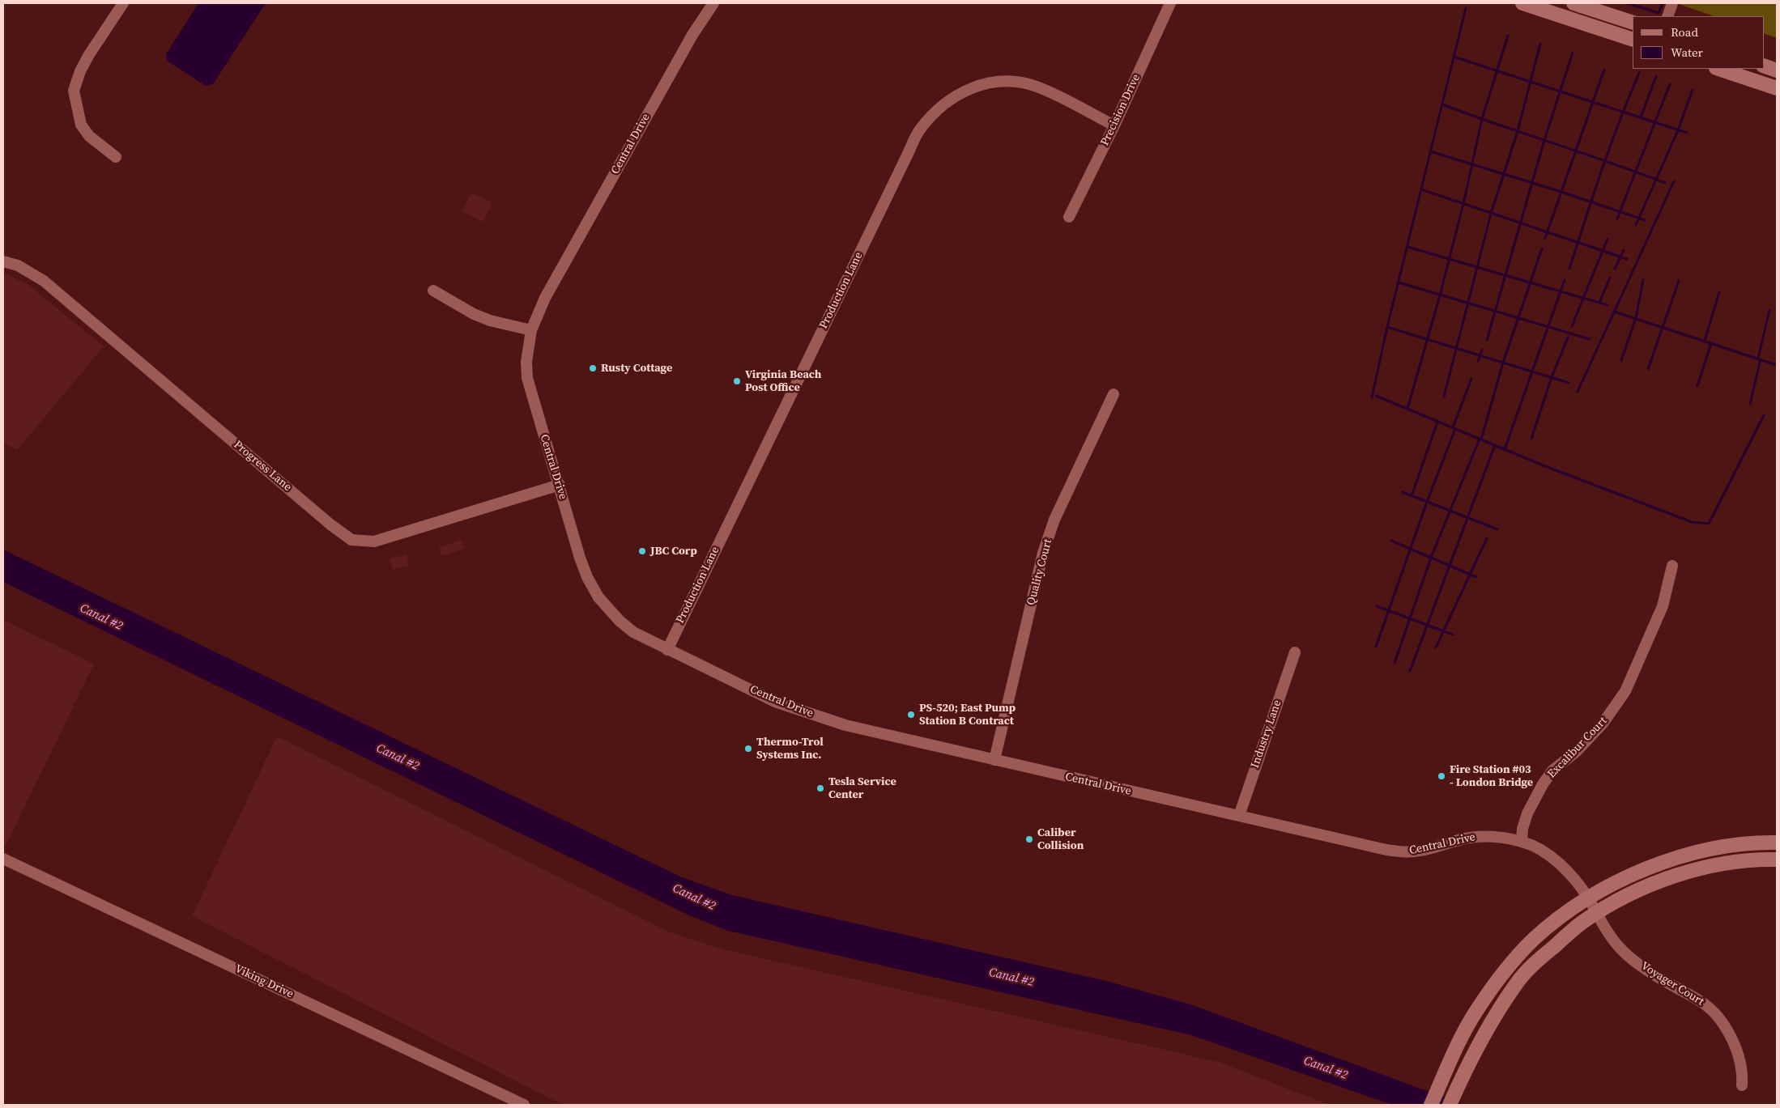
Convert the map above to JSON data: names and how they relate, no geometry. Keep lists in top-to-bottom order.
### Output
{
  "streets": {
    "street": [
      "Precision Drive",
      "Central Drive",
      "Production Lane",
      "Progress Lane",
      "Quality Court",
      "Industry Lane",
      "Excalibur Court",
      "Viking Drive",
      "Voyager Court"
    ]
  },
  "crossings": [
    ["Precision Drive", "Production Lane"],
    ["Central Drive", "Production Lane"],
    ["Central Drive", "Progress Lane"],
    ["Central Drive", "Quality Court"],
    ["Central Drive", "Industry Lane"],
    ["Central Drive", "Excalibur Court"],
    ["Central Drive", "Voyager Court"]
  ],
  "water": ["Canal #2"],
  "places": [
    "Rusty Cottage",
    "Virginia Beach Post Office",
    "JBC Corp",
    "PS-520; East Pump Station B Contract",
    "Thermo-Trol Systems Inc.",
    "Fire Station #03 - London Bridge",
    "Tesla Service Center",
    "Caliber Collision"
  ],
  "legend": ["Road", "Water"]
}
